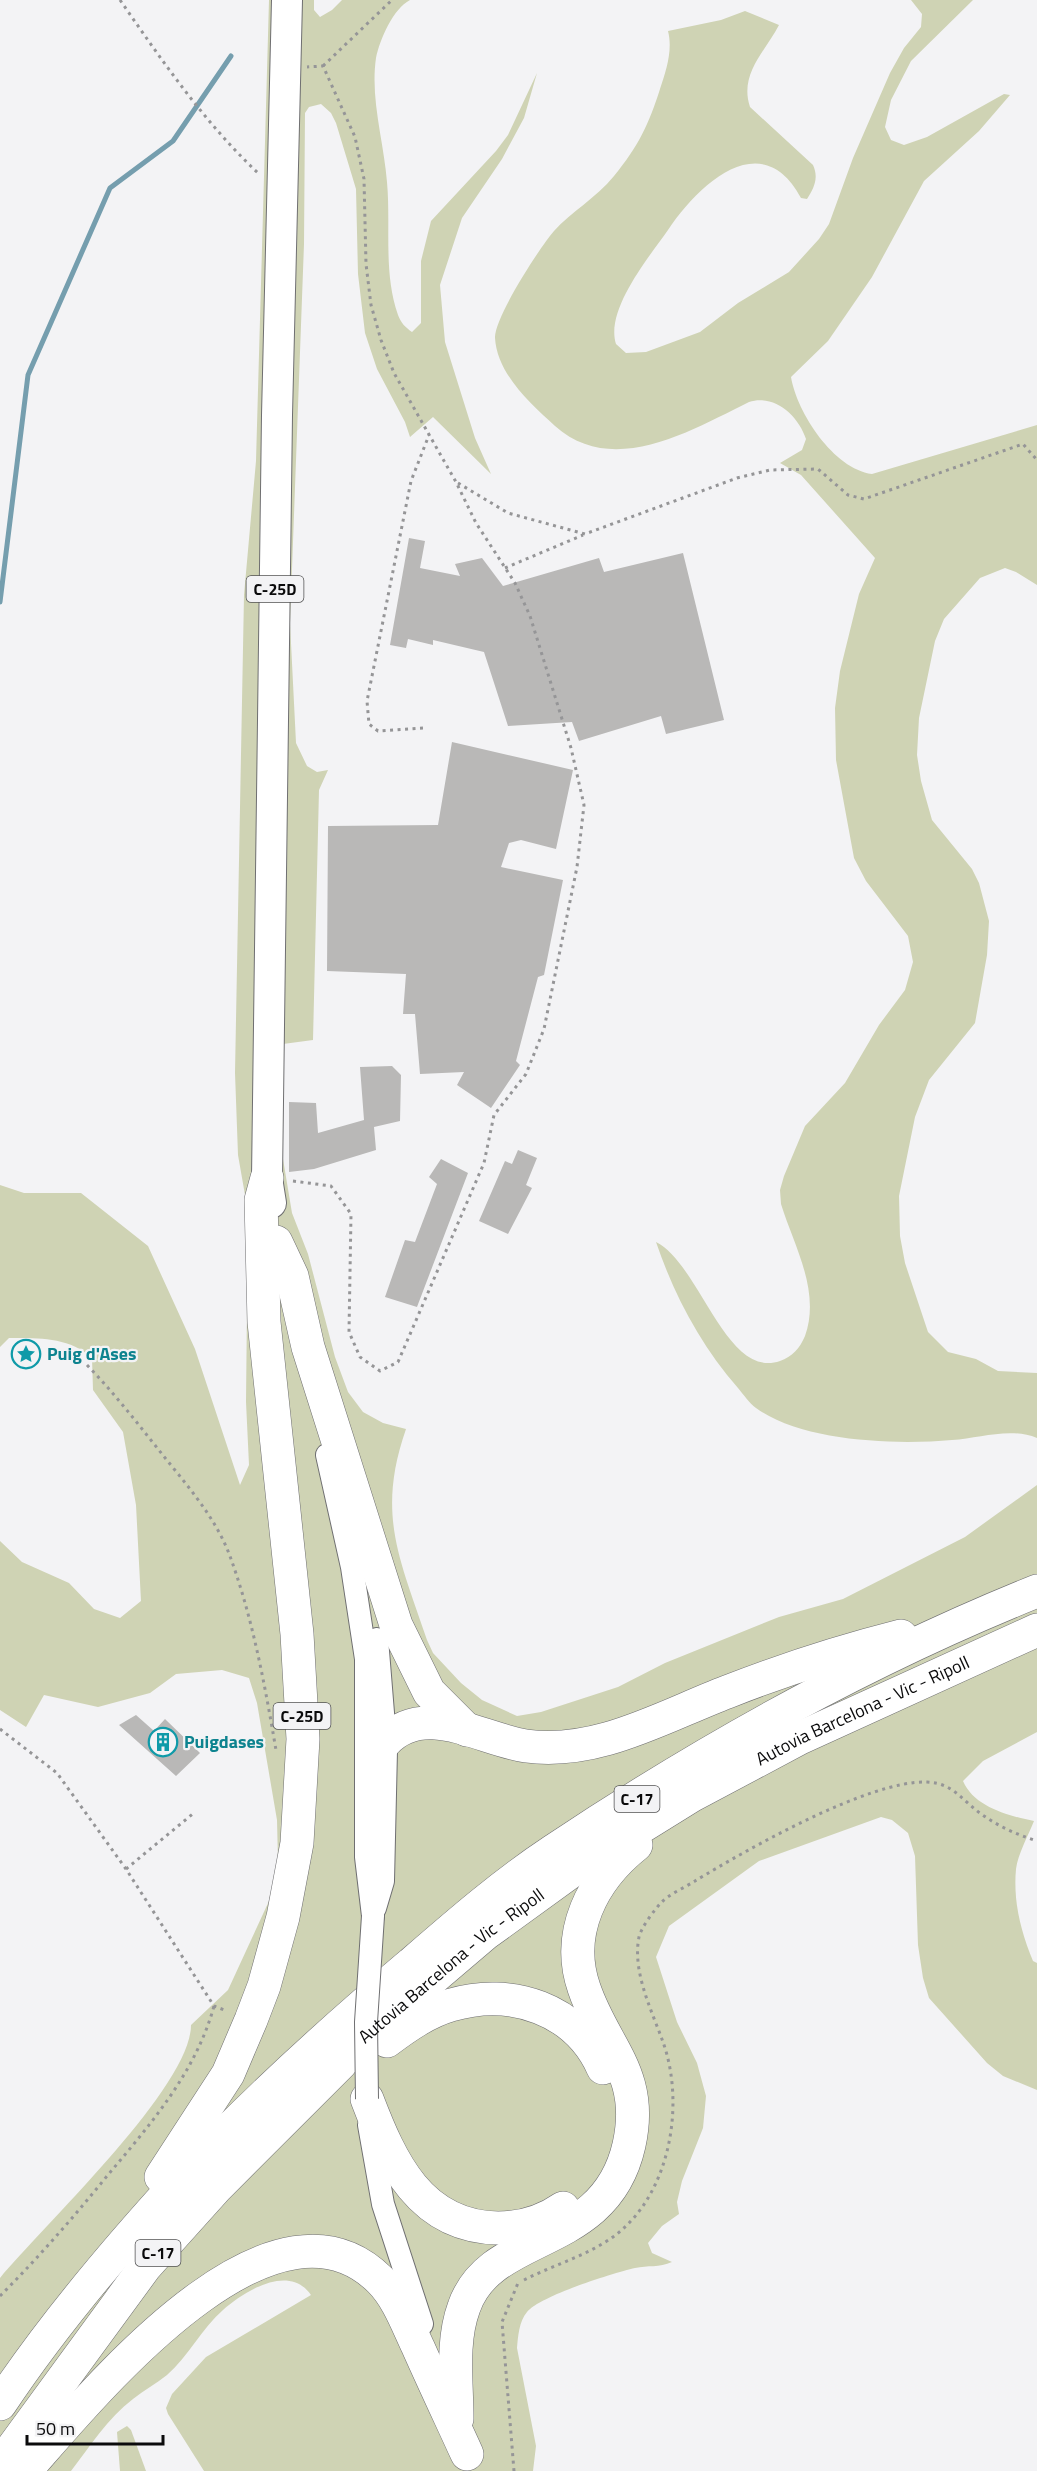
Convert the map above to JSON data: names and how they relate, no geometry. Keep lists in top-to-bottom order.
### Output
{
  "streets": {
    "highway": ["C-25D", "Autovia Barcelona - Vic - Ripoll", "C-17"]
  },
  "crossings": [
    ["C-25D", "Autovia Barcelona - Vic - Ripoll"]
  ],
  "places": {
    "place": ["Puig d'Ases"],
    "building": ["Puigdases"]
  },
  "scale_bar": "50 m"
}
